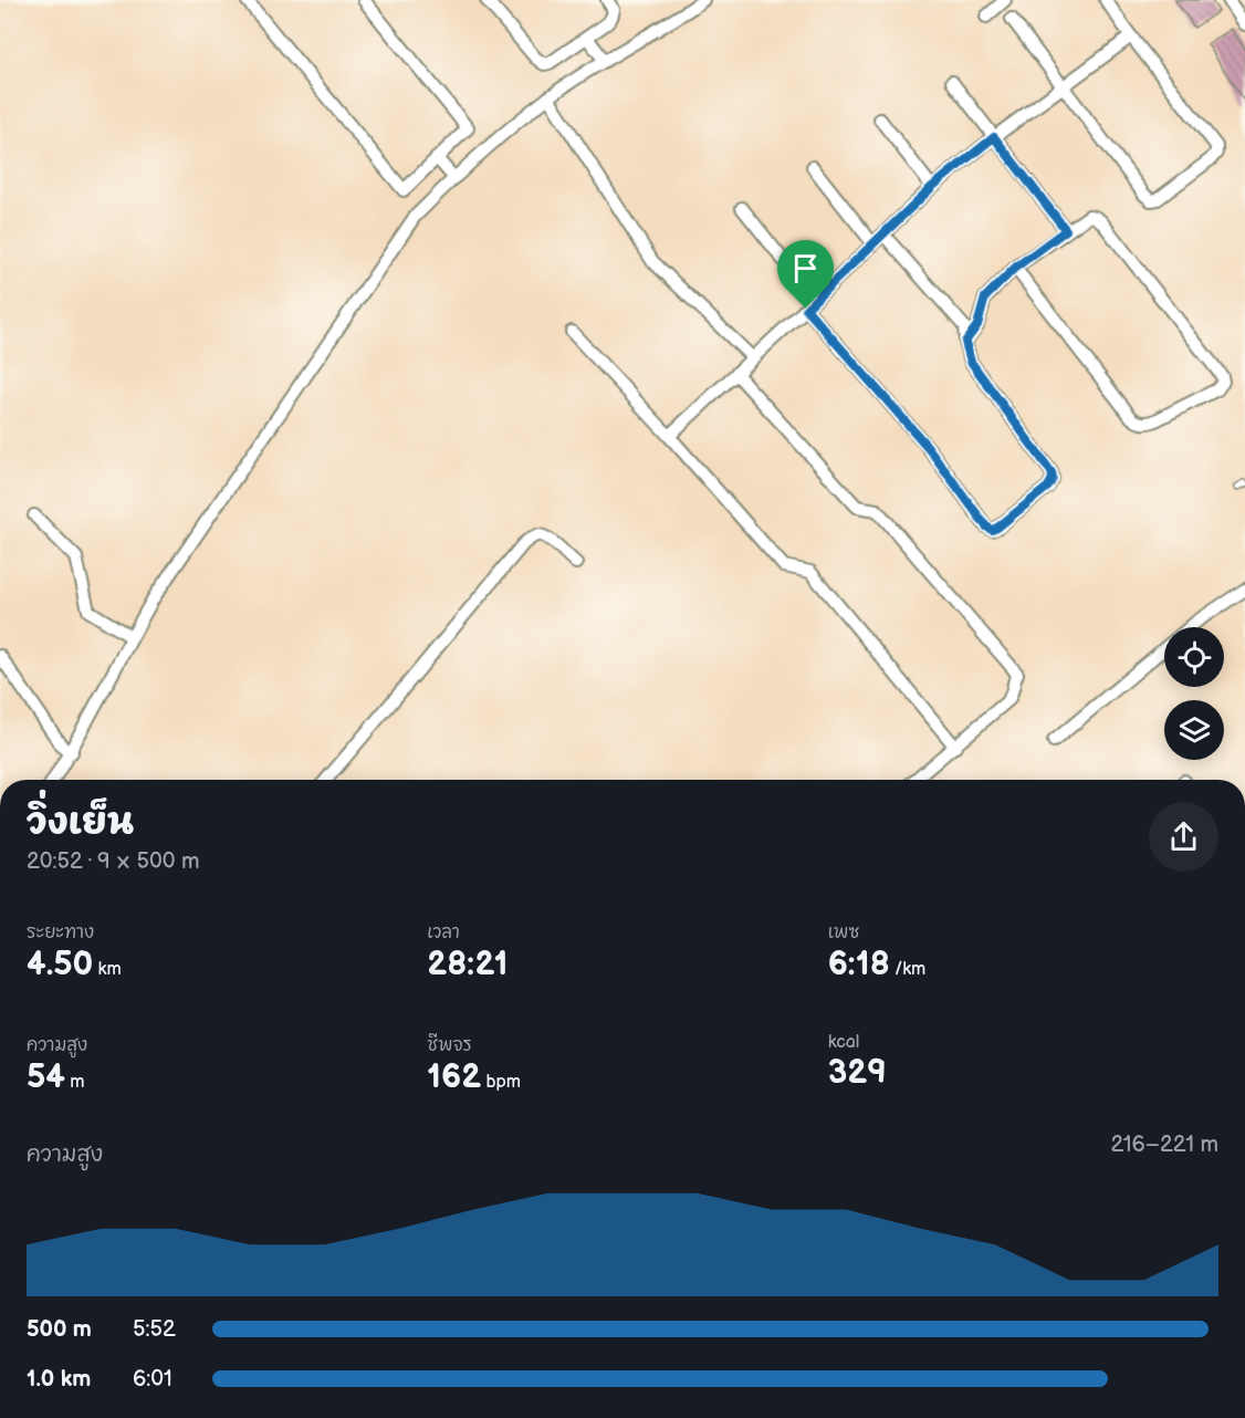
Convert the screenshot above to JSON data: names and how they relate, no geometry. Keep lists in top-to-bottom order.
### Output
{
  "page": {
    "heading": ["วิ่งเย็น", "20:52 · 9 × 500 m"],
    "stats": [
      ["ระยะทาง", "4.50 km"],
      ["เวลา", "28:21"],
      ["เพซ", "6:18 /km"],
      ["ความสูง", "54 m"],
      ["ชีพจร", "162 bpm"],
      ["kcal", "329"]
    ],
    "chart": ["ความสูง", "216–221 m"],
    "list": [
      {
        "name": "500 m",
        "note": "5:52"
      },
      {
        "name": "1.0 km",
        "note": "6:01"
      }
    ]
  }
}
